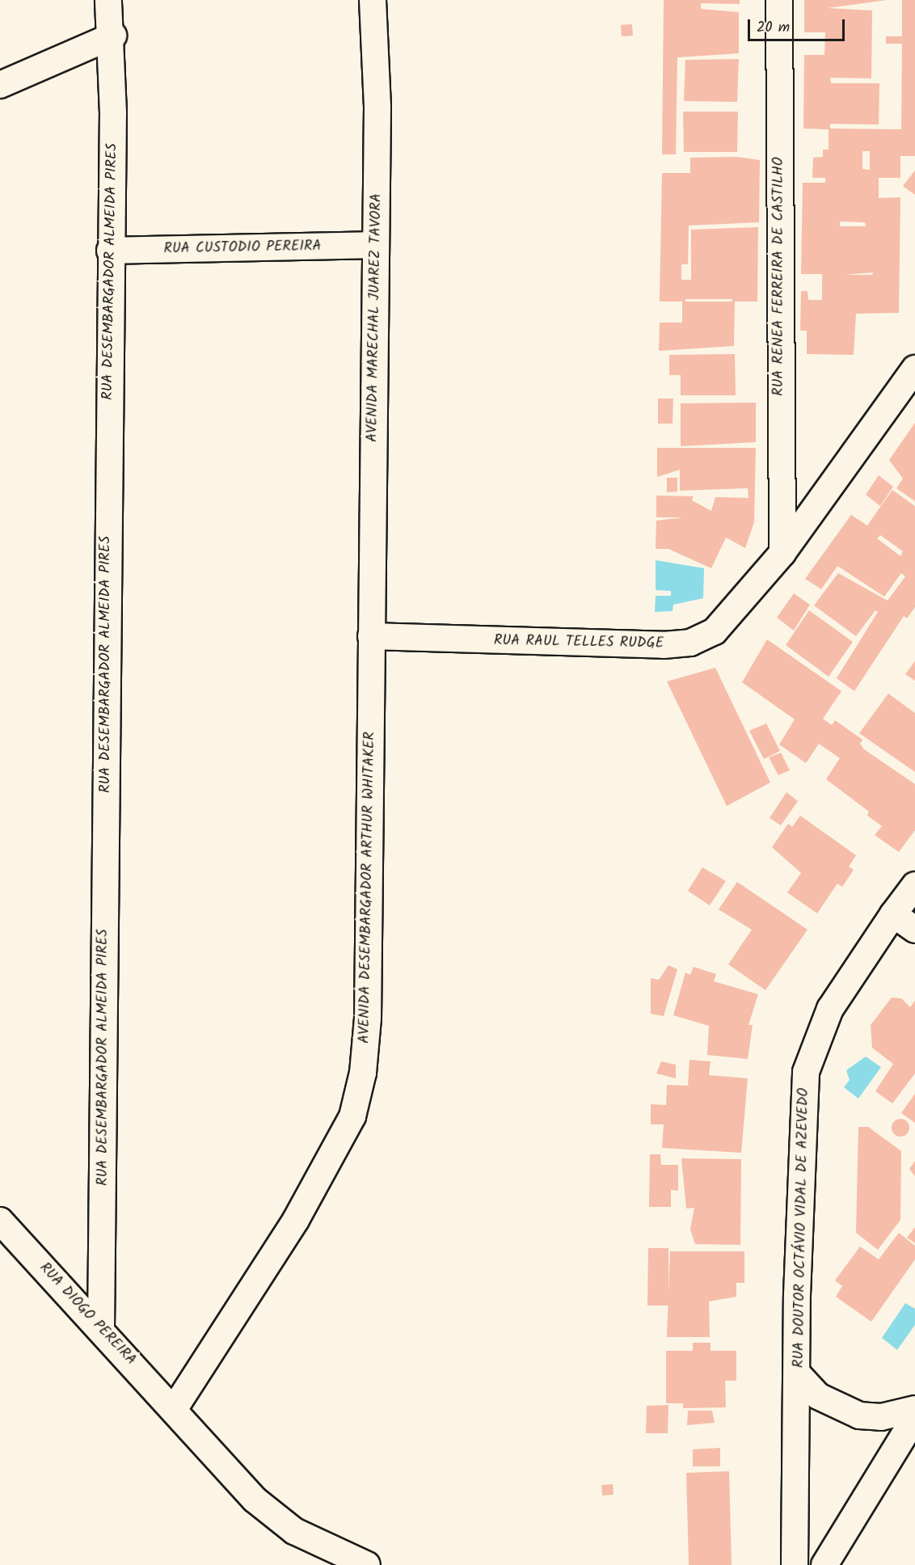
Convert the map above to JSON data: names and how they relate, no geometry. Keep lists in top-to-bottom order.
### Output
{
  "streets": {
    "street": [
      "RUA CUSTODIO PEREIRA",
      "RUA DESEMBARGADOR ALMEIDA PIRES",
      "RUA RENEA FERREIRA DE CASTILHO",
      "AVENIDA MARECHAL JUAREZ TAVORA",
      "RUA RAUL TELLES RUDGE",
      "AVENIDA DESEMBARGADOR ARTHUR WHITAKER",
      "RUA DOUTOR OCTÁVIO VIDAL DE AZEVEDO",
      "RUA DIOGO PEREIRA"
    ]
  },
  "crossings": [
    ["RUA CUSTODIO PEREIRA", "RUA DESEMBARGADOR ALMEIDA PIRES"],
    ["RUA CUSTODIO PEREIRA", "AVENIDA MARECHAL JUAREZ TAVORA"],
    ["RUA DESEMBARGADOR ALMEIDA PIRES", "RUA DIOGO PEREIRA"],
    ["RUA RENEA FERREIRA DE CASTILHO", "RUA RAUL TELLES RUDGE"],
    ["AVENIDA MARECHAL JUAREZ TAVORA", "RUA RAUL TELLES RUDGE"],
    ["AVENIDA MARECHAL JUAREZ TAVORA", "AVENIDA DESEMBARGADOR ARTHUR WHITAKER"],
    ["RUA RAUL TELLES RUDGE", "AVENIDA DESEMBARGADOR ARTHUR WHITAKER"],
    ["AVENIDA DESEMBARGADOR ARTHUR WHITAKER", "RUA DIOGO PEREIRA"]
  ],
  "scale_bar": "20 m"
}
